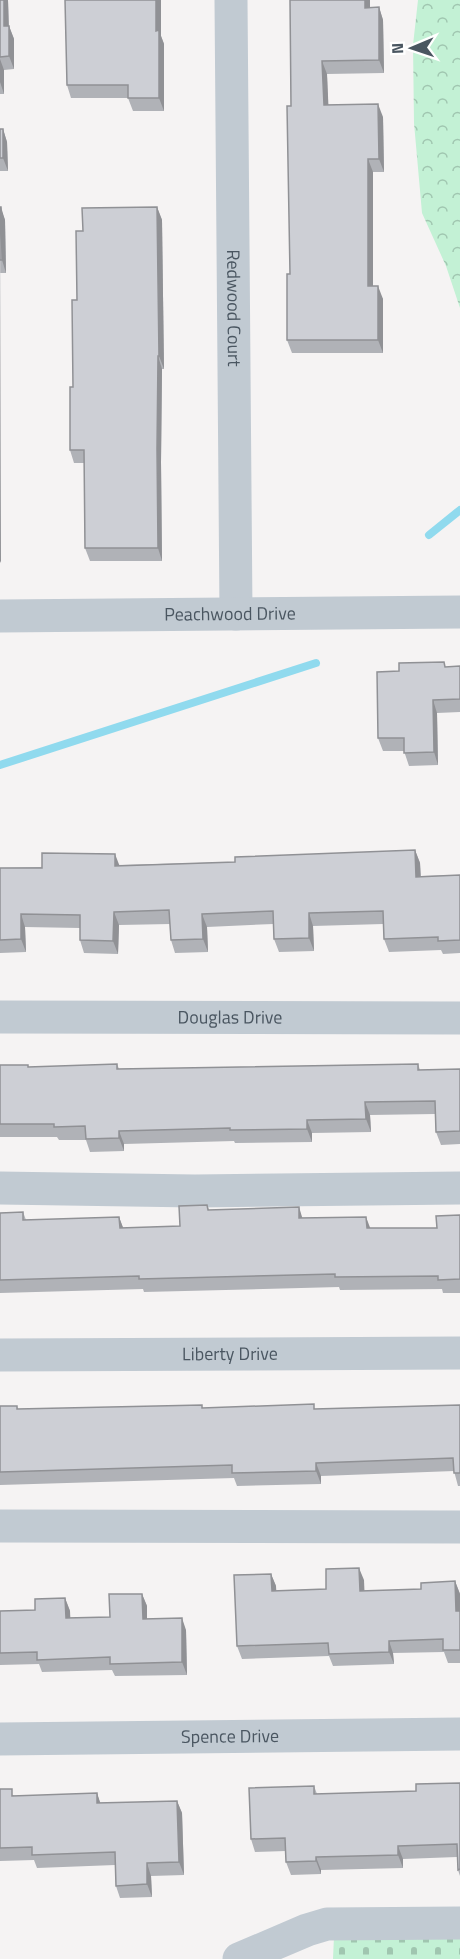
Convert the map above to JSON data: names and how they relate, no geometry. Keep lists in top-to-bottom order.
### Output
{
  "streets": {
    "street": [
      "Redwood Court",
      "Peachwood Drive",
      "Douglas Drive",
      "Liberty Drive",
      "Spence Drive"
    ]
  },
  "crossings": [
    ["Redwood Court", "Peachwood Drive"]
  ],
  "north": "left"
}
